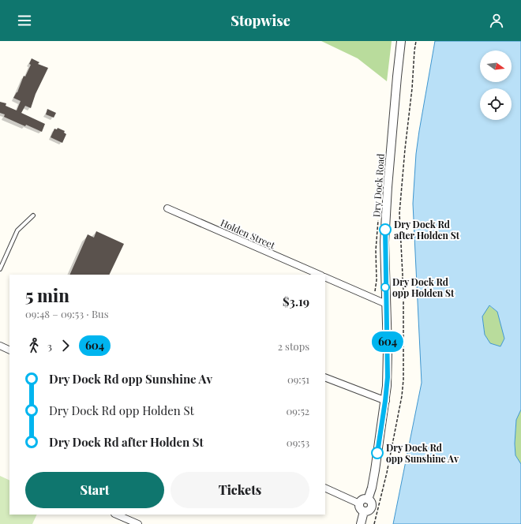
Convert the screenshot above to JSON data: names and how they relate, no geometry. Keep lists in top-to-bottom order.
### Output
{
  "streets": {
    "street": ["Dry Dock Road", "Holden Street"]
  },
  "places": ["Dry Dock Rd after Holden St", "Dry Dock Rd opp Holden St", "Dry Dock Rd opp Sunshine Av"],
  "lines": ["bus line 604"],
  "north": "right",
  "page": {
    "header": "Stopwise",
    "on_map": "604",
    "heading": ["5 min", "09:48 – 09:53 · Bus", "$3.19"],
    "legs": ["3", "604", "2 stops"],
    "list": [
      {
        "name": "Dry Dock Rd opp Sunshine Av",
        "value": "09:51"
      },
      {
        "name": "Dry Dock Rd opp Holden St",
        "value": "09:52"
      },
      {
        "name": "Dry Dock Rd after Holden St",
        "value": "09:53"
      }
    ],
    "buttons": ["Start", "Tickets"]
  }
}
